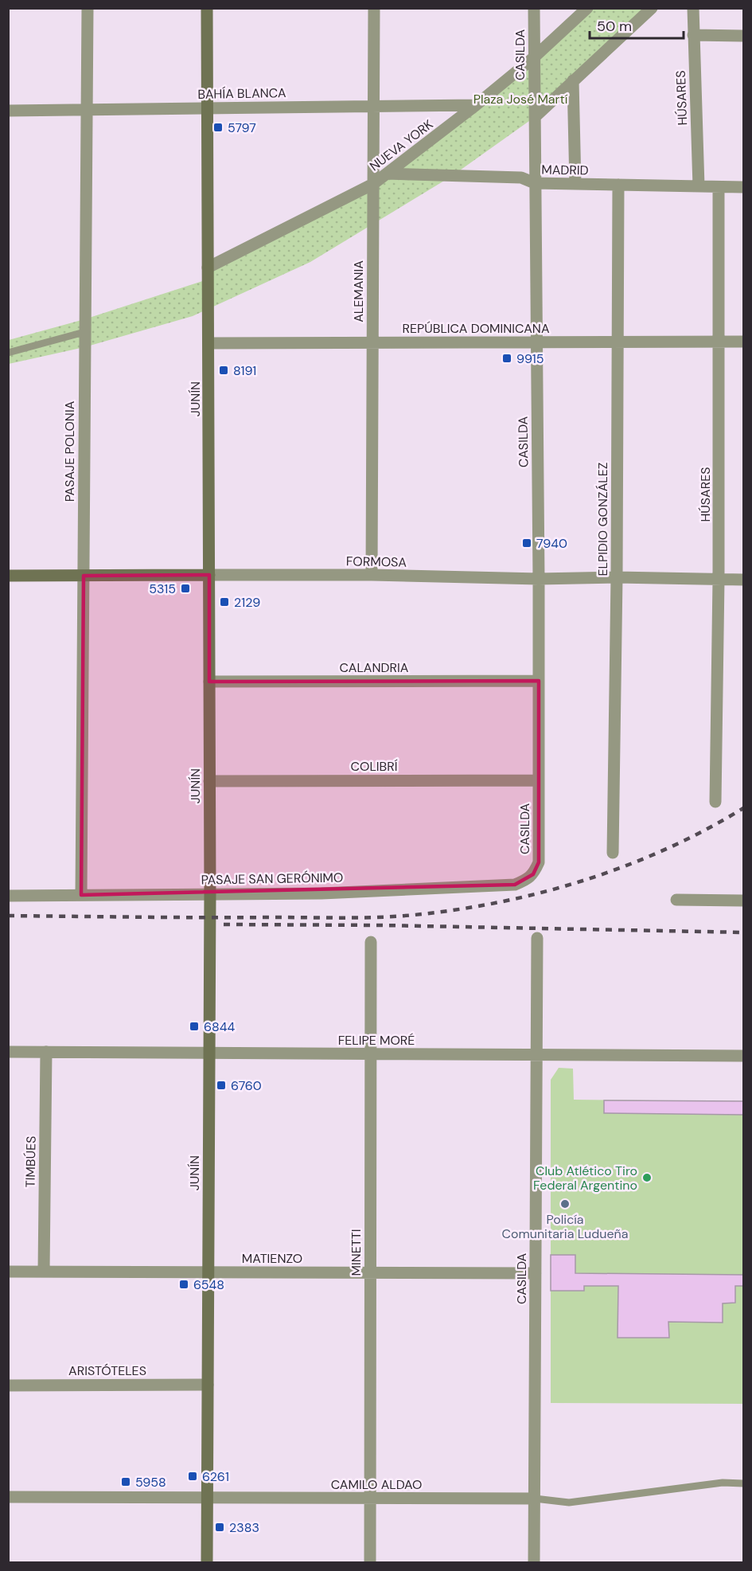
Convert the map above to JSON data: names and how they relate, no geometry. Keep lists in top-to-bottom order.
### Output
{
  "streets": {
    "main road": ["JUNÍN", "FORMOSA"],
    "street": [
      "CASILDA",
      "BAHÍA BLANCA",
      "HÚSARES",
      "NUEVA YORK",
      "MADRID",
      "ALEMANIA",
      "REPÚBLICA DOMINICANA",
      "PASAJE POLONIA",
      "ELPIDIO GONZÁLEZ",
      "CALANDRIA",
      "COLIBRÍ",
      "PASAJE SAN GERÓNIMO",
      "FELIPE MORÉ",
      "TIMBÚES",
      "MINETTI",
      "MATIENZO",
      "ARISTÓTELES",
      "CAMILO ALDAO"
    ]
  },
  "crossings": [
    ["CASILDA", "NUEVA YORK"],
    ["CASILDA", "MADRID"],
    ["CASILDA", "REPÚBLICA DOMINICANA"],
    ["CASILDA", "FORMOSA"],
    ["CASILDA", "CALANDRIA"],
    ["CASILDA", "COLIBRÍ"],
    ["CASILDA", "PASAJE SAN GERÓNIMO"],
    ["CASILDA", "FELIPE MORÉ"],
    ["CASILDA", "MATIENZO"],
    ["CASILDA", "CAMILO ALDAO"],
    ["BAHÍA BLANCA", "NUEVA YORK"],
    ["BAHÍA BLANCA", "ALEMANIA"],
    ["BAHÍA BLANCA", "JUNÍN"],
    ["BAHÍA BLANCA", "PASAJE POLONIA"],
    ["HÚSARES", "MADRID"],
    ["HÚSARES", "REPÚBLICA DOMINICANA"],
    ["HÚSARES", "FORMOSA"],
    ["NUEVA YORK", "MADRID"],
    ["NUEVA YORK", "ALEMANIA"],
    ["NUEVA YORK", "JUNÍN"],
    ["MADRID", "ELPIDIO GONZÁLEZ"],
    ["ALEMANIA", "REPÚBLICA DOMINICANA"],
    ["ALEMANIA", "FORMOSA"],
    ["REPÚBLICA DOMINICANA", "JUNÍN"],
    ["REPÚBLICA DOMINICANA", "ELPIDIO GONZÁLEZ"],
    ["JUNÍN", "FORMOSA"],
    ["JUNÍN", "CALANDRIA"],
    ["JUNÍN", "COLIBRÍ"],
    ["JUNÍN", "PASAJE SAN GERÓNIMO"],
    ["JUNÍN", "FELIPE MORÉ"],
    ["JUNÍN", "MATIENZO"],
    ["JUNÍN", "ARISTÓTELES"],
    ["JUNÍN", "CAMILO ALDAO"],
    ["PASAJE POLONIA", "FORMOSA"],
    ["PASAJE POLONIA", "PASAJE SAN GERÓNIMO"],
    ["ELPIDIO GONZÁLEZ", "FORMOSA"],
    ["FELIPE MORÉ", "TIMBÚES"],
    ["FELIPE MORÉ", "MINETTI"],
    ["TIMBÚES", "MATIENZO"],
    ["MINETTI", "MATIENZO"],
    ["MINETTI", "CAMILO ALDAO"]
  ],
  "parks": ["Plaza José Martí"],
  "places": {
    "transit": [
      "5797",
      "9915",
      "8191",
      "7940",
      "5315",
      "2129",
      "6844",
      "6760",
      "6548",
      "6261",
      "5958",
      "2383"
    ],
    "other": ["Club Atlético Tiro Federal Argentino", "Policía Comunitaria Ludueña"]
  },
  "scale_bar": "50 m"
}
